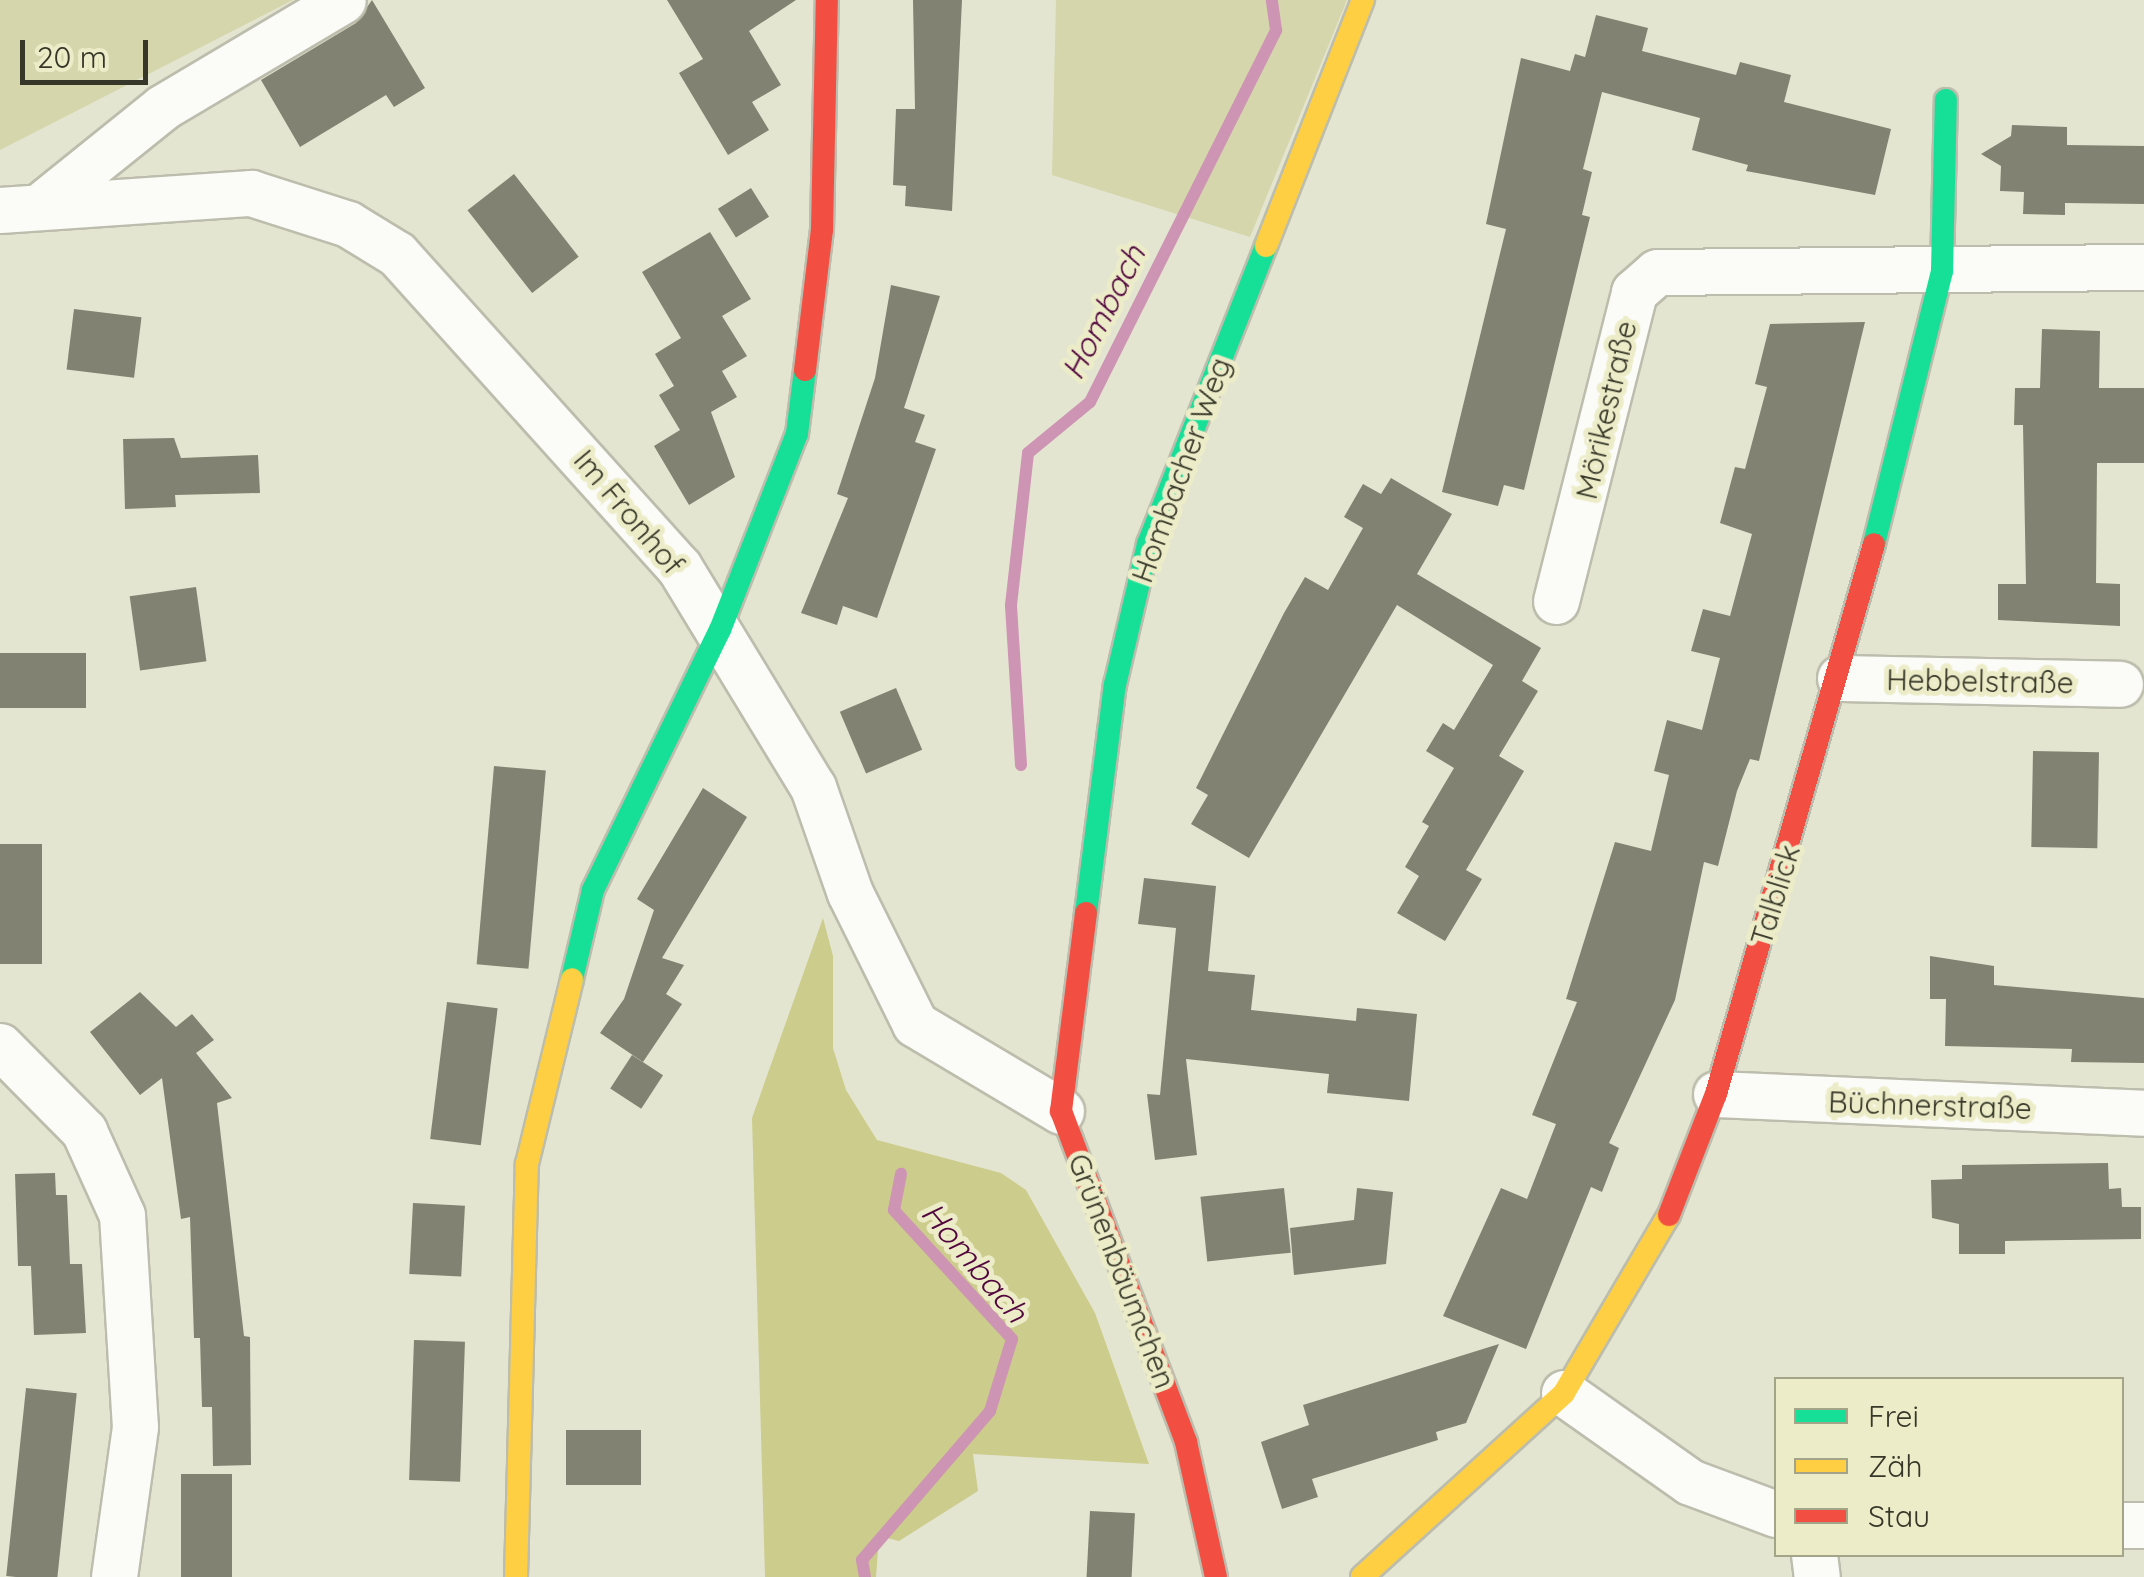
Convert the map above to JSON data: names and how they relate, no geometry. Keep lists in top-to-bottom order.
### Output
{
  "streets": {
    "street": [
      "Mörikestraße",
      "Hombacher Weg",
      "Im Fronhof",
      "Hebbelstraße",
      "Talblick",
      "Büchnerstraße",
      "Grünenbäumchen"
    ]
  },
  "crossings": [
    ["Mörikestraße", "Talblick"],
    ["Hombacher Weg", "Grünenbäumchen"],
    ["Im Fronhof", "Grünenbäumchen"],
    ["Hebbelstraße", "Talblick"],
    ["Talblick", "Büchnerstraße"]
  ],
  "water": ["Hombach"],
  "legend": ["Frei", "Zäh", "Stau"],
  "scale_bar": "20 m"
}
